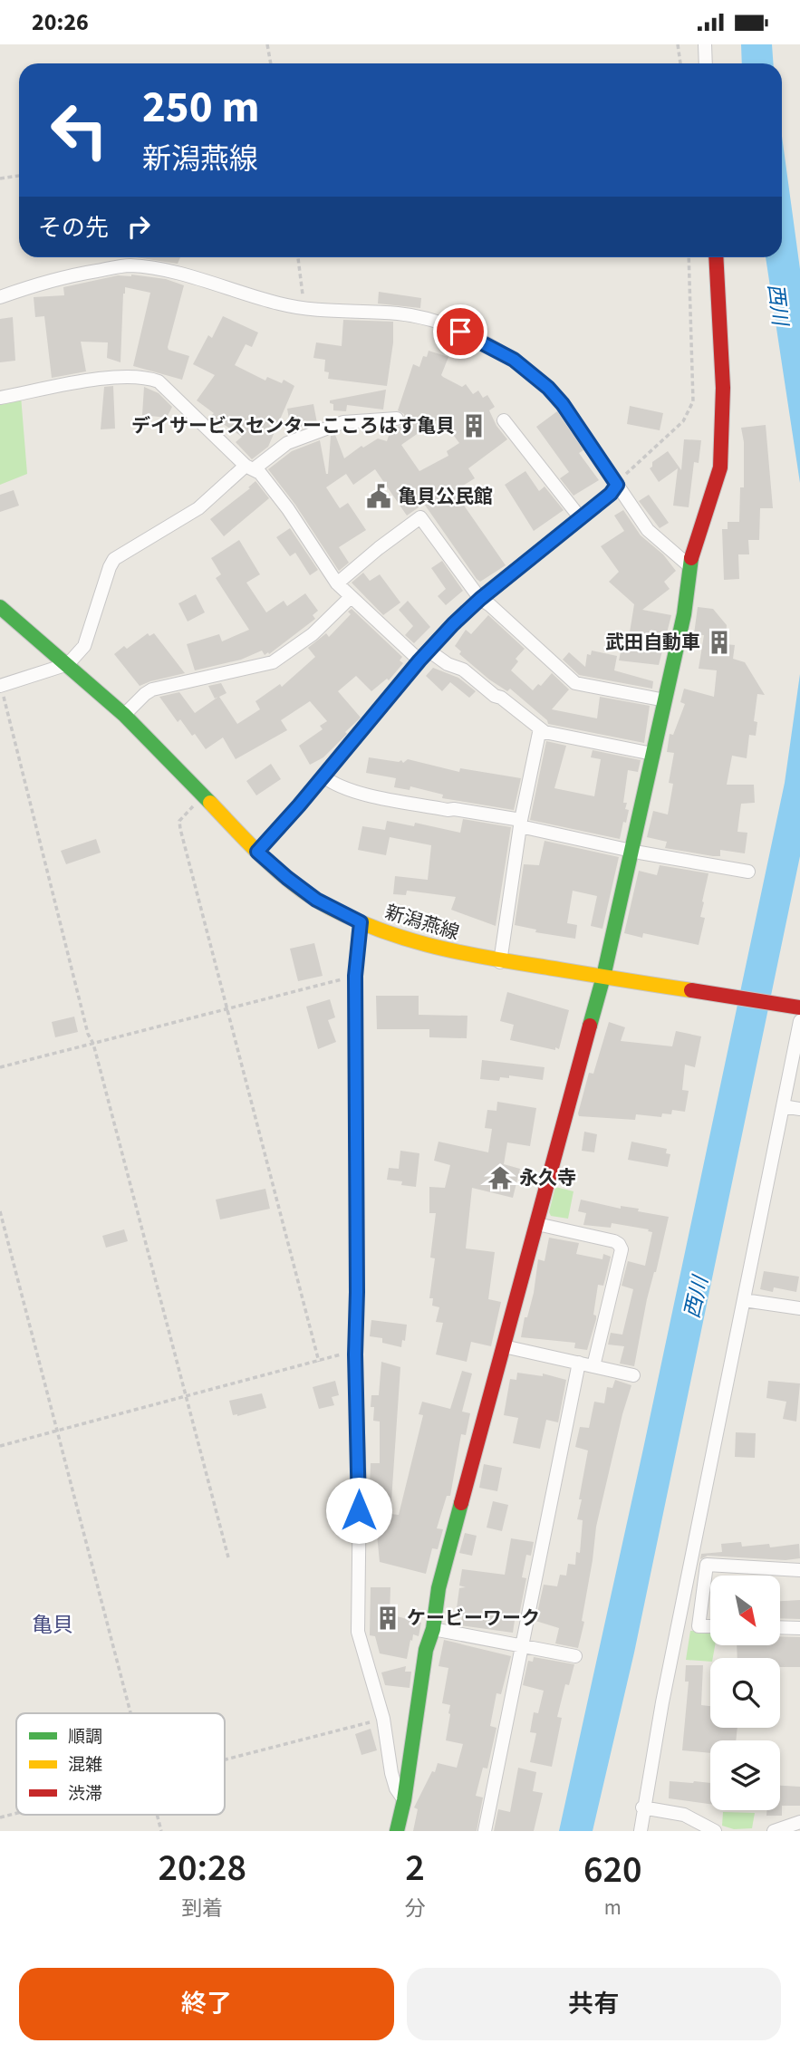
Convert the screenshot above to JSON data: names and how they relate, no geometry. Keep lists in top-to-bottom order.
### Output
{
  "streets": {
    "street": ["新潟燕線"]
  },
  "districts": ["亀貝"],
  "water": ["西川"],
  "places": {
    "building": ["デイサービスセンターこころはす亀貝", "武田自動車", "ケービーワーク"],
    "public building": ["亀貝公民館"],
    "temple": ["永久寺"]
  },
  "legend": ["順調", "混雑", "渋滞"],
  "north": "bottom right",
  "page": {
    "status": "20:26",
    "turn": ["250 m", "新潟燕線"],
    "then": "その先",
    "eta": [
      "20:28",
      "到着",
      "2",
      "分",
      "620",
      "m"
    ],
    "buttons": ["終了", "共有"]
  }
}
